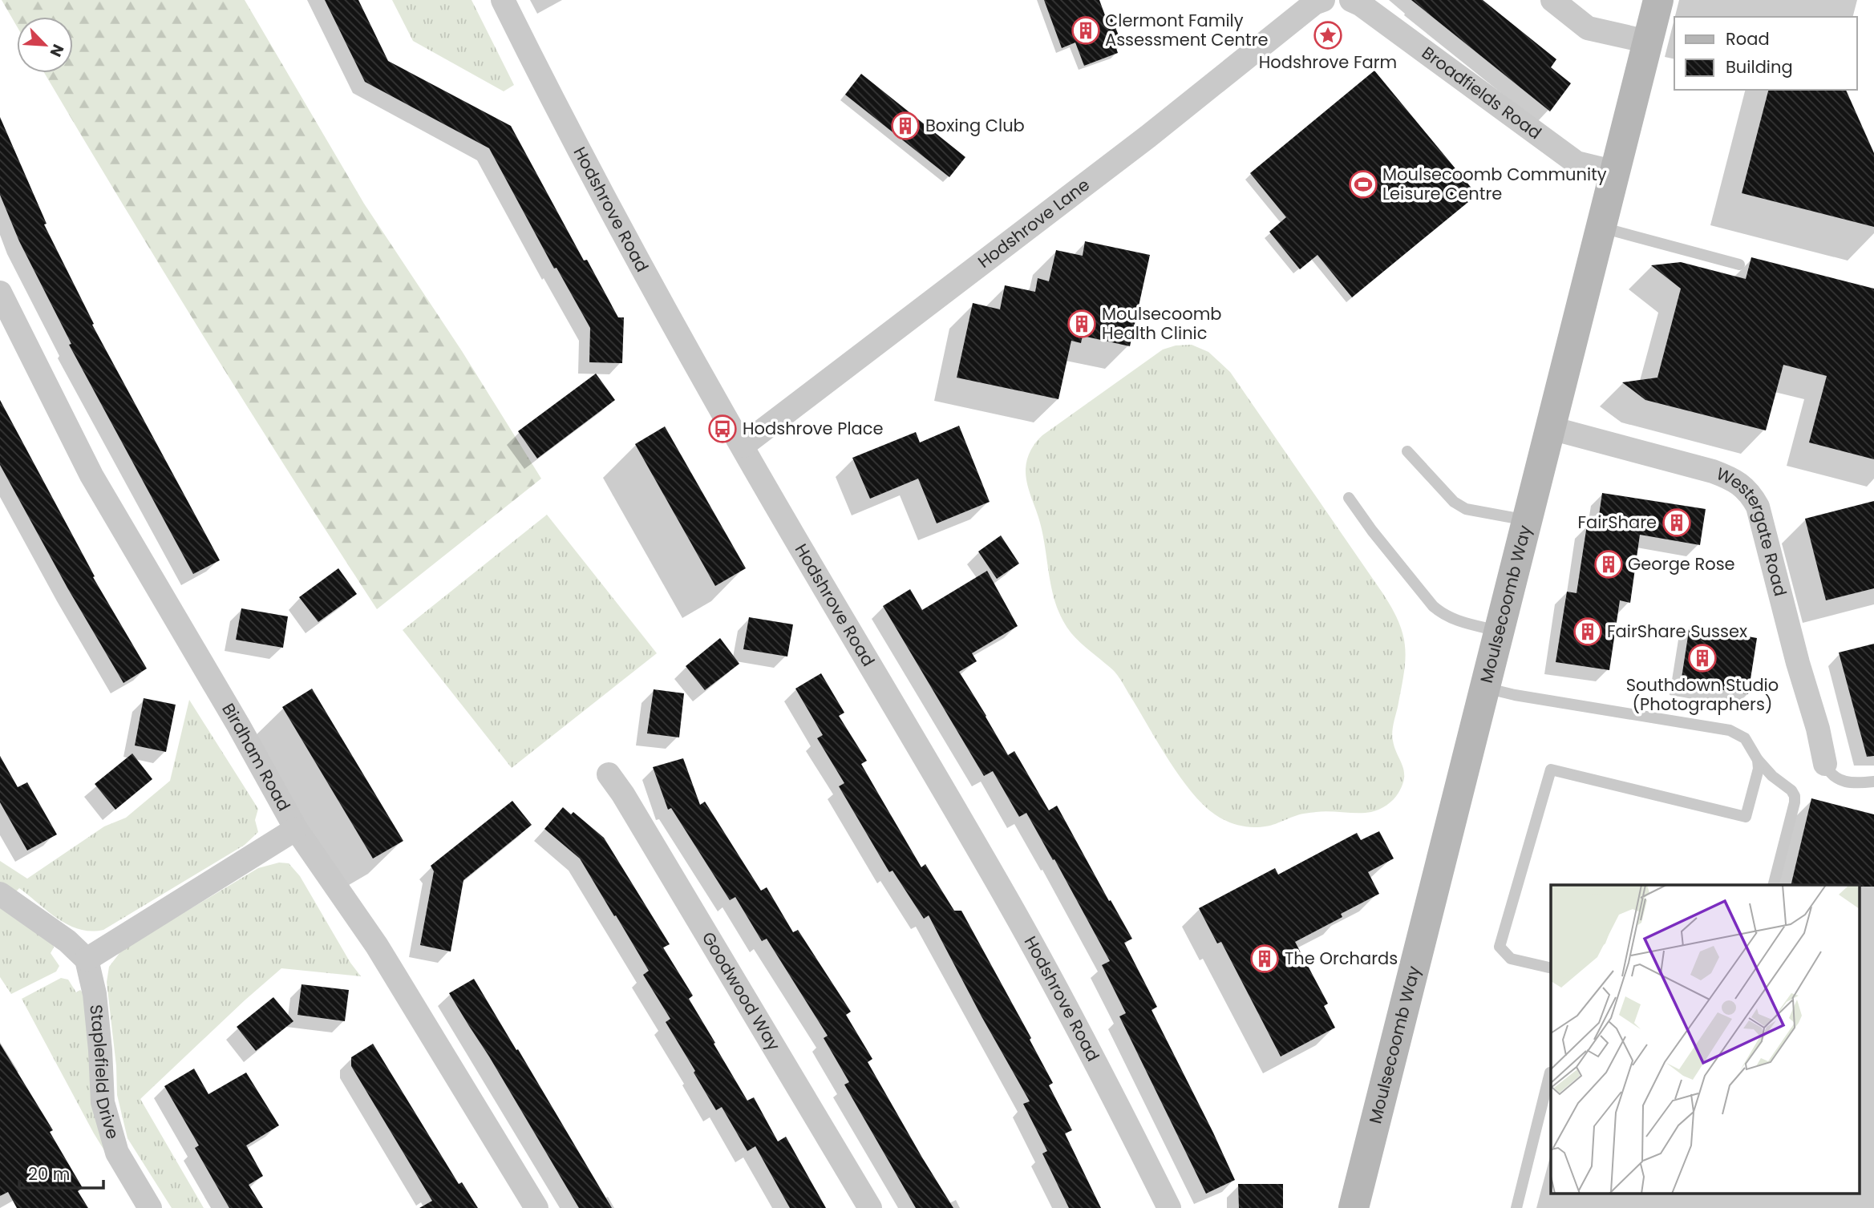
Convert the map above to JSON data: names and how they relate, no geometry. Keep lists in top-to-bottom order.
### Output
{
  "streets": {
    "street": [
      "Broadfields Road",
      "Hodshrove Road",
      "Hodshrove Lane",
      "Westergate Road",
      "Moulsecoomb Way",
      "Birdham Road",
      "Goodwood Way",
      "Staplefield Drive"
    ]
  },
  "crossings": [
    ["Broadfields Road", "Moulsecoomb Way"],
    ["Hodshrove Road", "Hodshrove Lane"],
    ["Westergate Road", "Moulsecoomb Way"]
  ],
  "places": {
    "building": [
      "Clermont Family Assessment Centre",
      "Boxing Club",
      "Moulsecoomb Health Clinic",
      "FairShare",
      "George Rose",
      "FairShare Sussex",
      "Southdown Studio (Photographers)",
      "The Orchards"
    ],
    "place": ["Hodshrove Farm"],
    "sports": ["Moulsecoomb Community Leisure Centre"],
    "bus stop": ["Hodshrove Place"]
  },
  "legend": ["Road", "Building"],
  "scale_bar": "20 m",
  "north": "bottom right"
}
